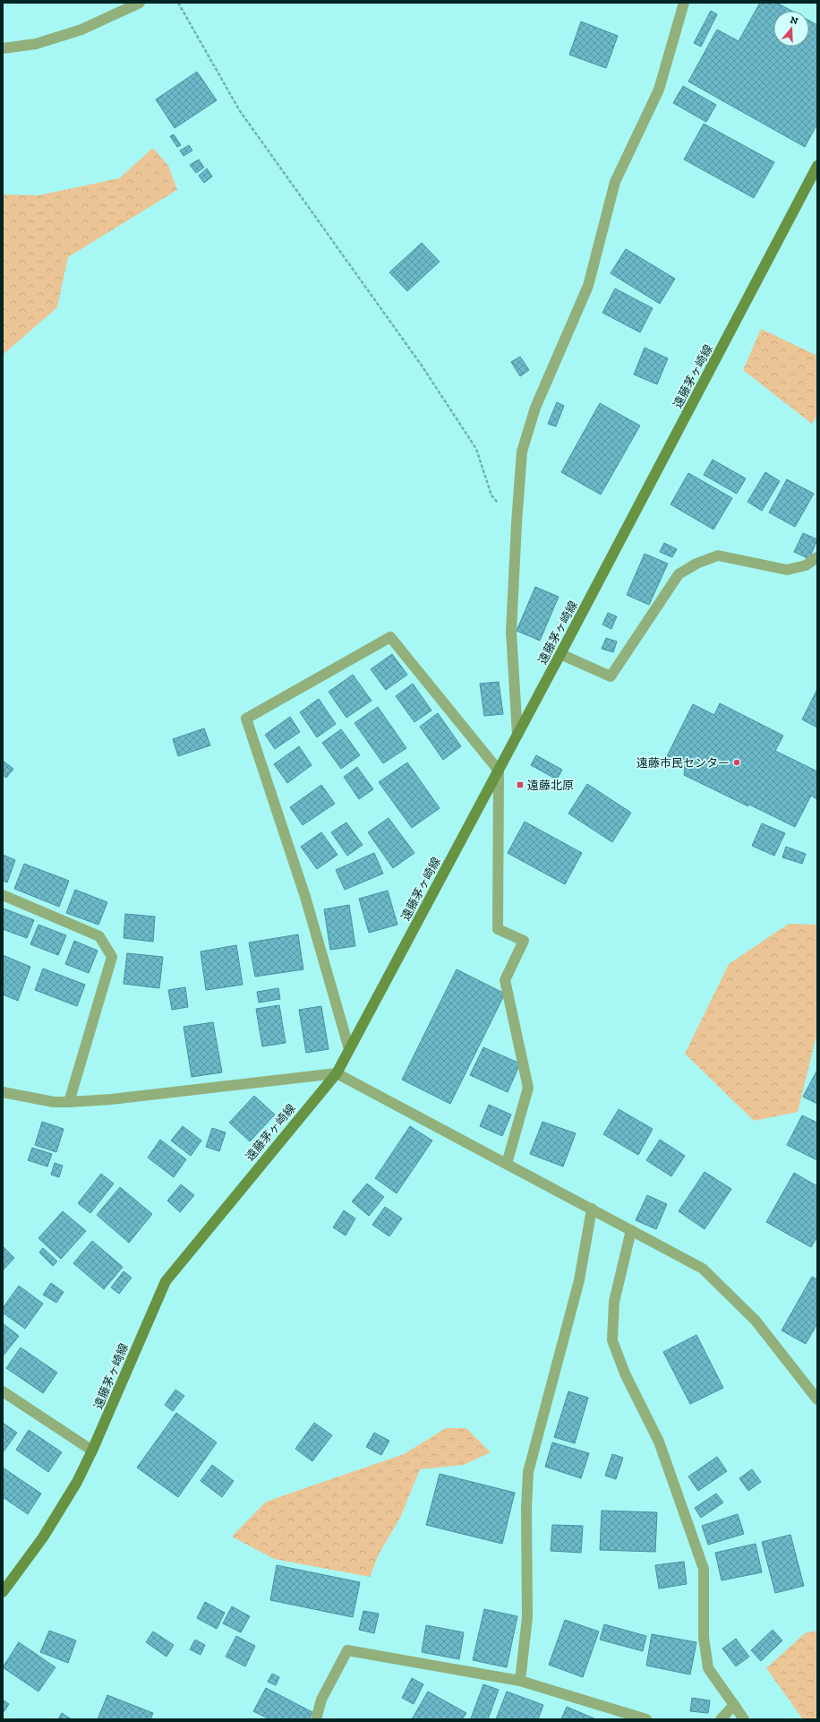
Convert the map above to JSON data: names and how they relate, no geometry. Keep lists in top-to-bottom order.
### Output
{
  "streets": {
    "main road": ["遠藤茅ヶ崎線"]
  },
  "places": {
    "other": ["遠藤市民センター"],
    "transit": ["遠藤北原"]
  },
  "north": "top"
}
